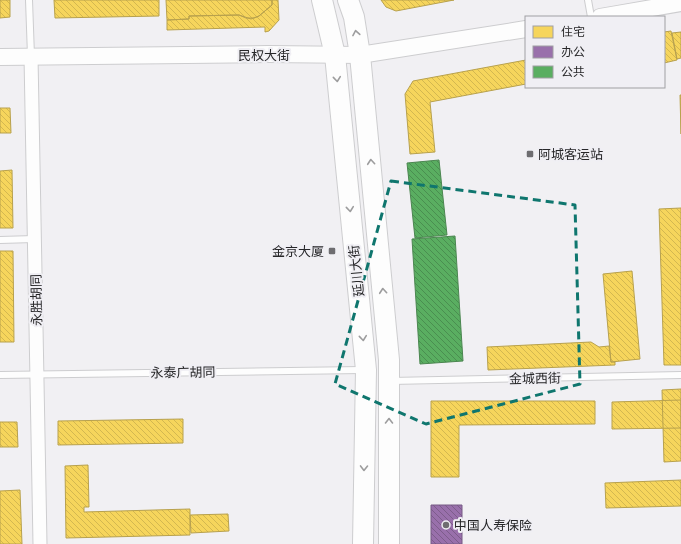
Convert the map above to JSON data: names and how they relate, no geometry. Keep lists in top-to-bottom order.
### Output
{
  "streets": {
    "main road": ["延川大街"],
    "street": ["民权大街", "永胜胡同"],
    "lane": ["永泰广胡同", "金城西街"]
  },
  "crossings": [
    ["民权大街", "延川大街"],
    ["民权大街", "永胜胡同"],
    ["延川大街", "永泰广胡同"],
    ["延川大街", "金城西街"],
    ["永胜胡同", "永泰广胡同"]
  ],
  "places": {
    "transit": ["阿城客运站", "金京大厦"],
    "other": ["中国人寿保险"]
  },
  "legend": ["住宅", "办公", "公共"]
}
